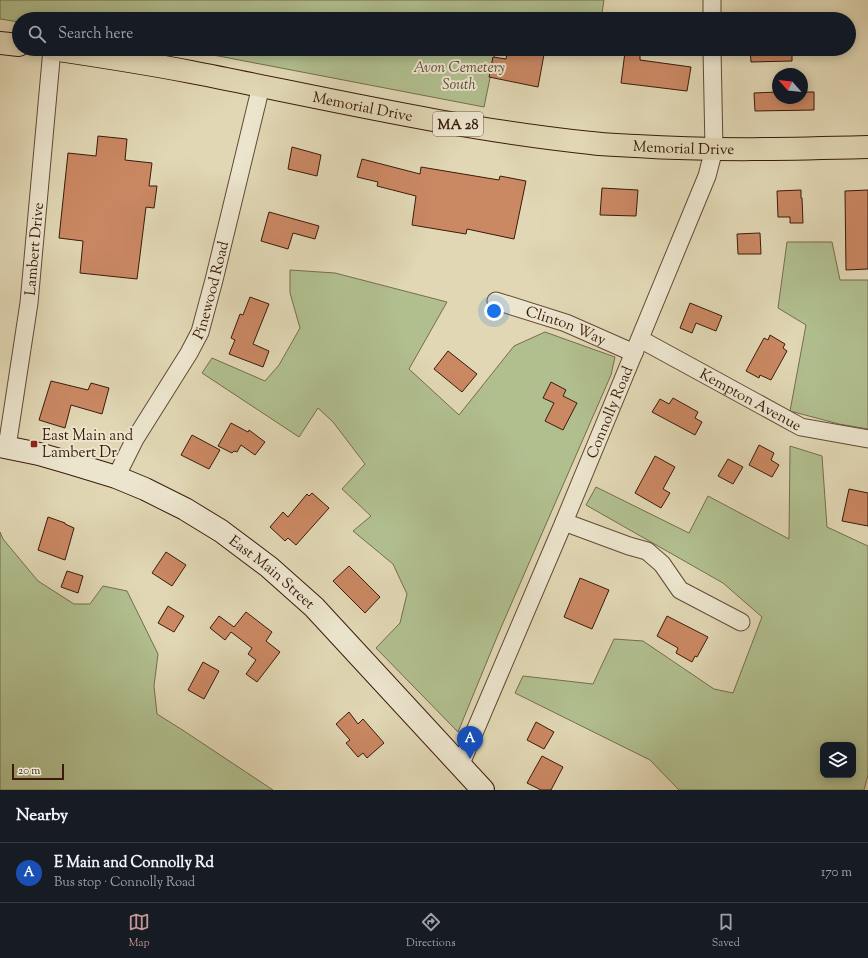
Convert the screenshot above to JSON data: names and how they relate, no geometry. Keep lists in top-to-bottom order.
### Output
{
  "streets": {
    "main road": ["Memorial Drive", "MA 28", "East Main Street"],
    "street": [
      "Lambert Drive",
      "Pinewood Road",
      "Clinton Way",
      "Kempton Avenue",
      "Connolly Road"
    ]
  },
  "crossings": [
    ["Memorial Drive", "Pinewood Road"],
    ["Memorial Drive", "Connolly Road"],
    ["Lambert Drive", "East Main Street"],
    ["Pinewood Road", "East Main Street"],
    ["Clinton Way", "Kempton Avenue"],
    ["Clinton Way", "Connolly Road"],
    ["Kempton Avenue", "Connolly Road"],
    ["Connolly Road", "East Main Street"]
  ],
  "parks": ["Avon Cemetery South"],
  "places": {
    "transit": ["East Main and Lambert Dr"]
  },
  "scale_bar": "20 m",
  "north": "top left",
  "page": {
    "search": "Search here",
    "pins": "A",
    "scale": "20 m",
    "heading": "Nearby",
    "list": [
      {
        "mark": "A",
        "name": "E Main and Connolly Rd",
        "note": "Bus stop · Connolly Road",
        "value": "170 m"
      }
    ],
    "nav": ["Map", "Directions", "Saved"]
  }
}
